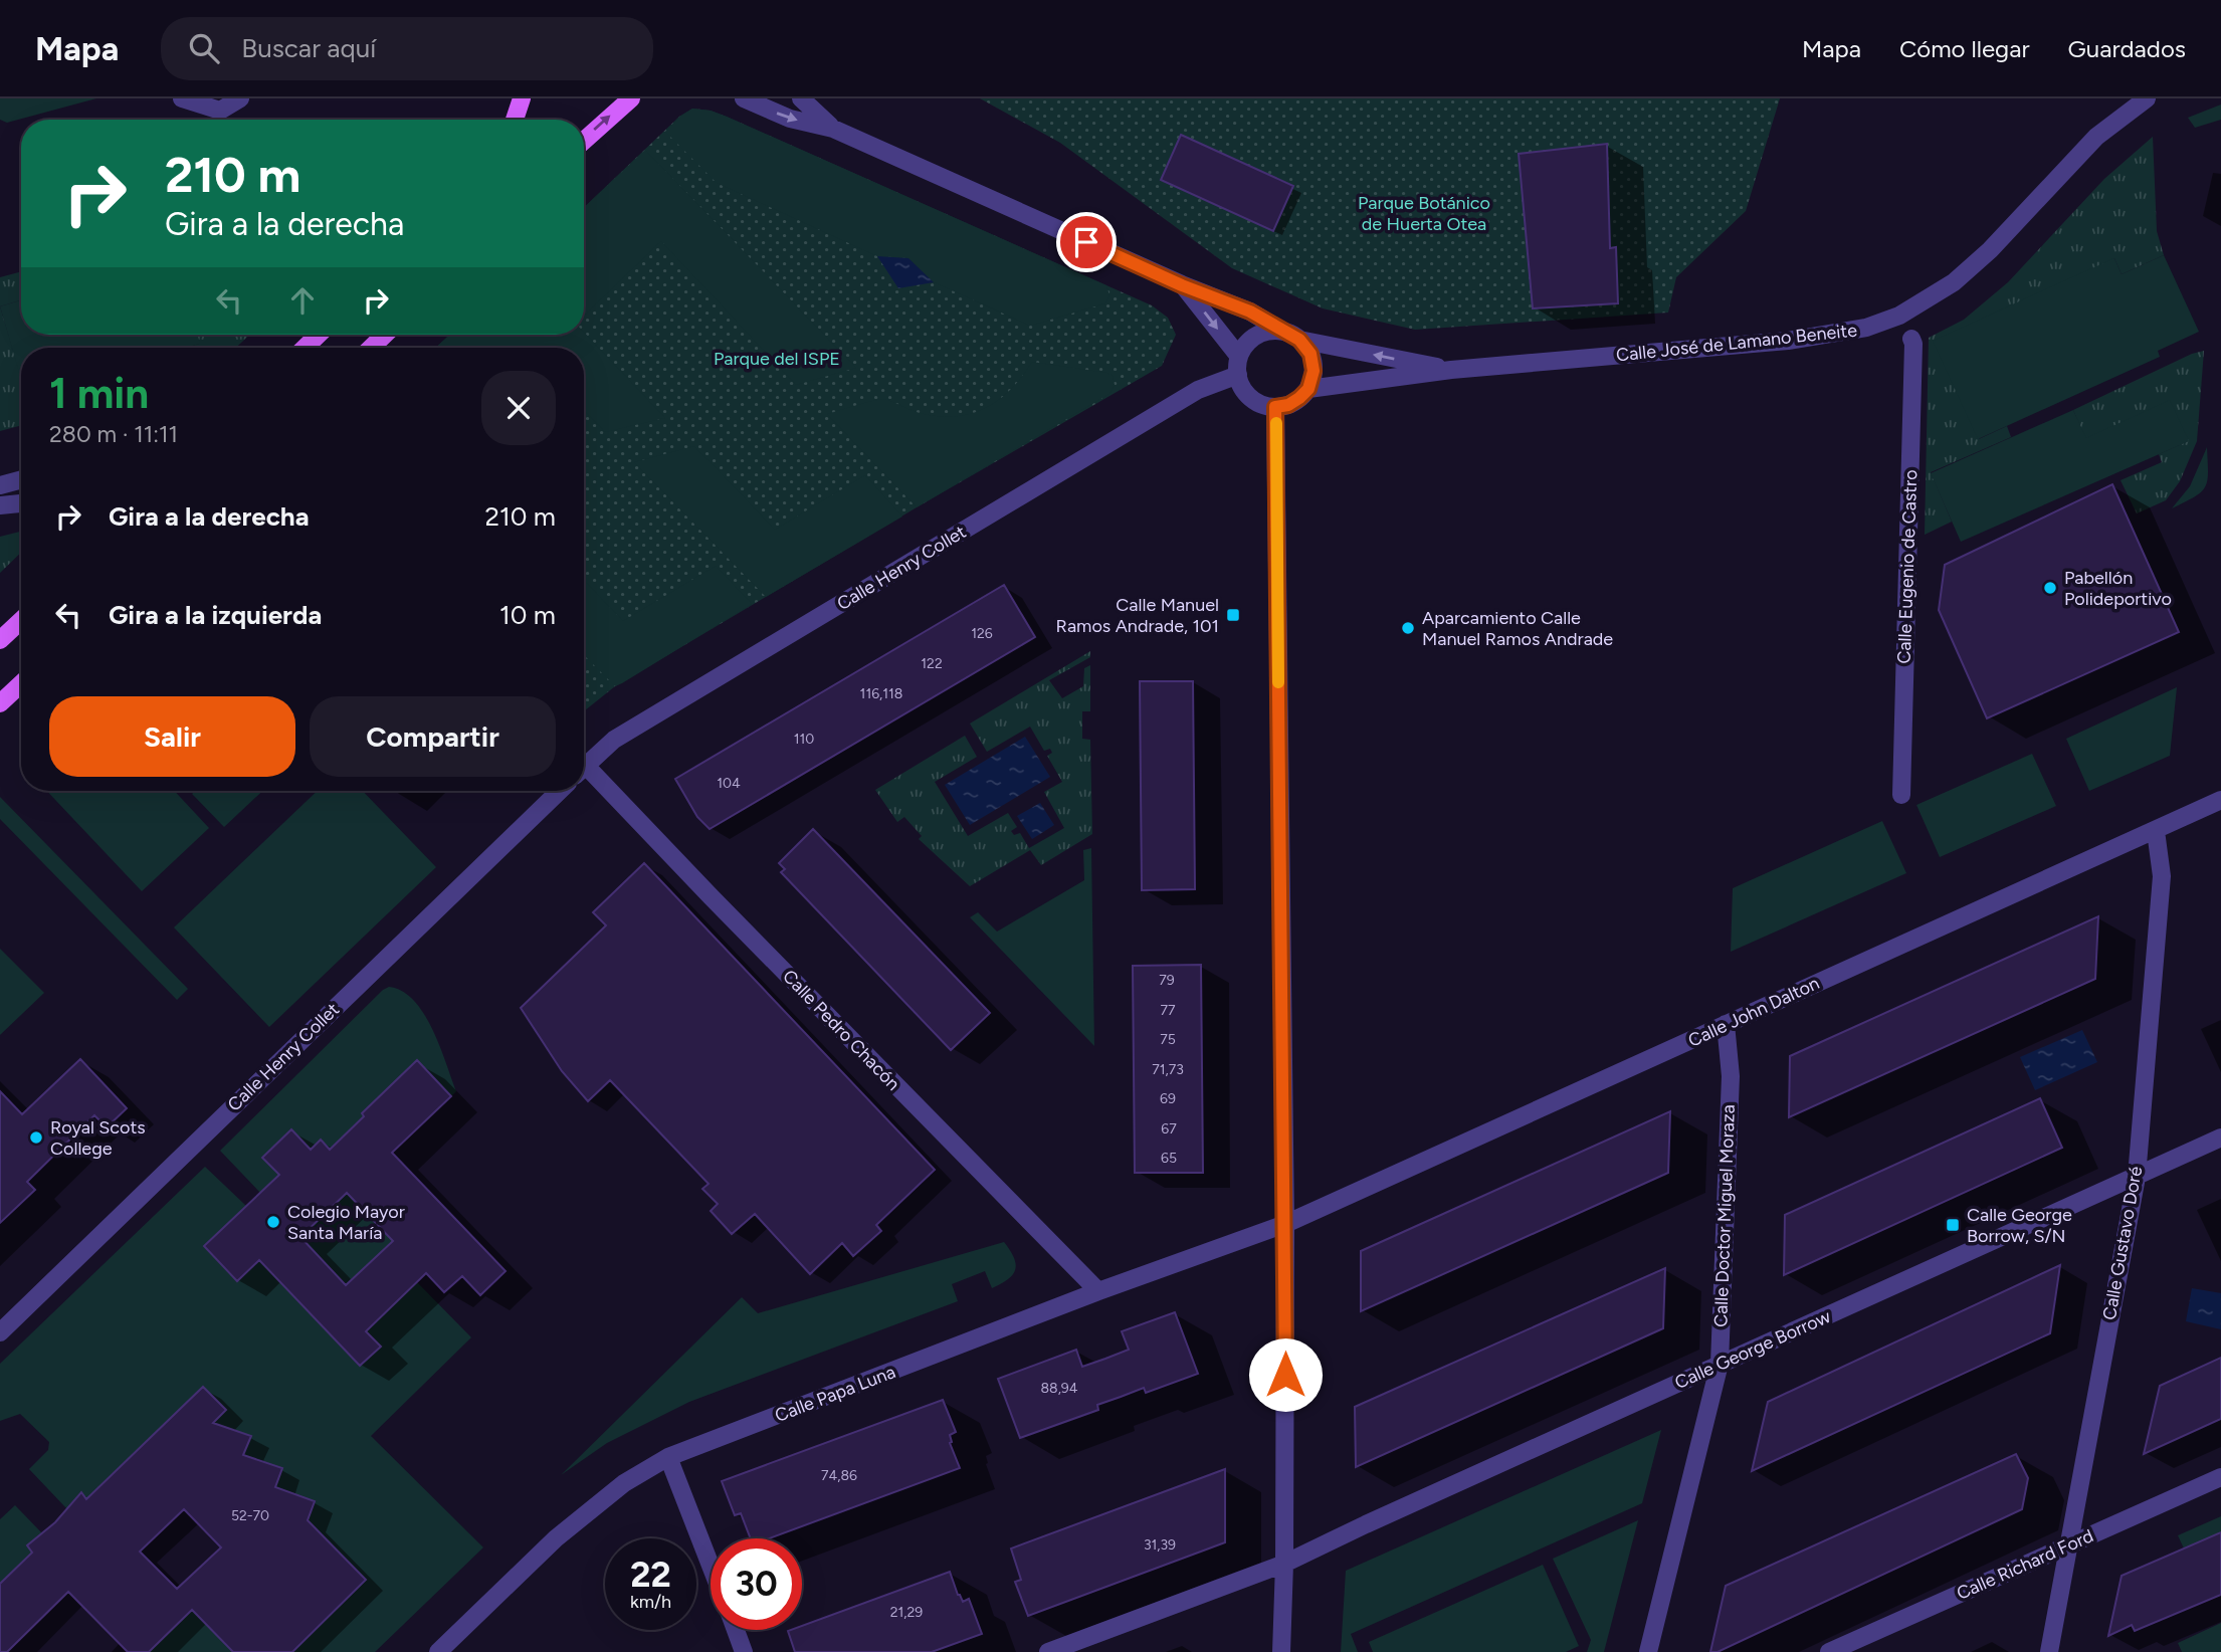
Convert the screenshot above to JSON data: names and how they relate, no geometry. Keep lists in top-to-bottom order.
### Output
{
  "streets": {
    "street": [
      "Calle José de Lamano Beneite",
      "Calle Eugenio de Castro",
      "Calle Henry Collet",
      "Calle John Dalton",
      "Calle Pedro Chacón",
      "Calle Doctor Miguel Moraza",
      "Calle Gustavo Doré",
      "Calle George Borrow",
      "Calle Papa Luna",
      "Calle Richard Ford"
    ]
  },
  "crossings": [
    ["Calle José de Lamano Beneite", "Calle Henry Collet"],
    ["Calle John Dalton", "Calle Doctor Miguel Moraza"],
    ["Calle John Dalton", "Calle Gustavo Doré"],
    ["Calle John Dalton", "Calle Papa Luna"],
    ["Calle Pedro Chacón", "Calle Papa Luna"],
    ["Calle Doctor Miguel Moraza", "Calle George Borrow"],
    ["Calle Gustavo Doré", "Calle George Borrow"],
    ["Calle Gustavo Doré", "Calle Richard Ford"]
  ],
  "parks": ["Parque Botánico de Huerta Otea", "Parque del ISPE"],
  "places": {
    "other": [
      "Pabellón Polideportivo",
      "Aparcamiento Calle Manuel Ramos Andrade",
      "Royal Scots College",
      "Colegio Mayor Santa María"
    ],
    "transit": ["Calle Manuel Ramos Andrade, 101", "Calle George Borrow, S/N"]
  },
  "house_numbers": [
    "126",
    "122",
    "116,118",
    "110",
    "104",
    "79",
    "77",
    "75",
    "71,73",
    "69",
    "67",
    "65",
    "88,94",
    "74,86",
    "52-70",
    "31,39",
    "21,29"
  ],
  "page": {
    "header": "Mapa",
    "search": "Buscar aquí",
    "nav": ["Mapa", "Cómo llegar", "Guardados"],
    "turn": ["210 m", "Gira a la derecha"],
    "heading": ["1 min", "280 m · 11:11"],
    "list": [
      {
        "name": "Gira a la derecha",
        "value": "210 m"
      },
      {
        "name": "Gira a la izquierda",
        "value": "10 m"
      }
    ],
    "buttons": ["Salir", "Compartir"],
    "speed": "22 km/h",
    "limit": "30"
  }
}
